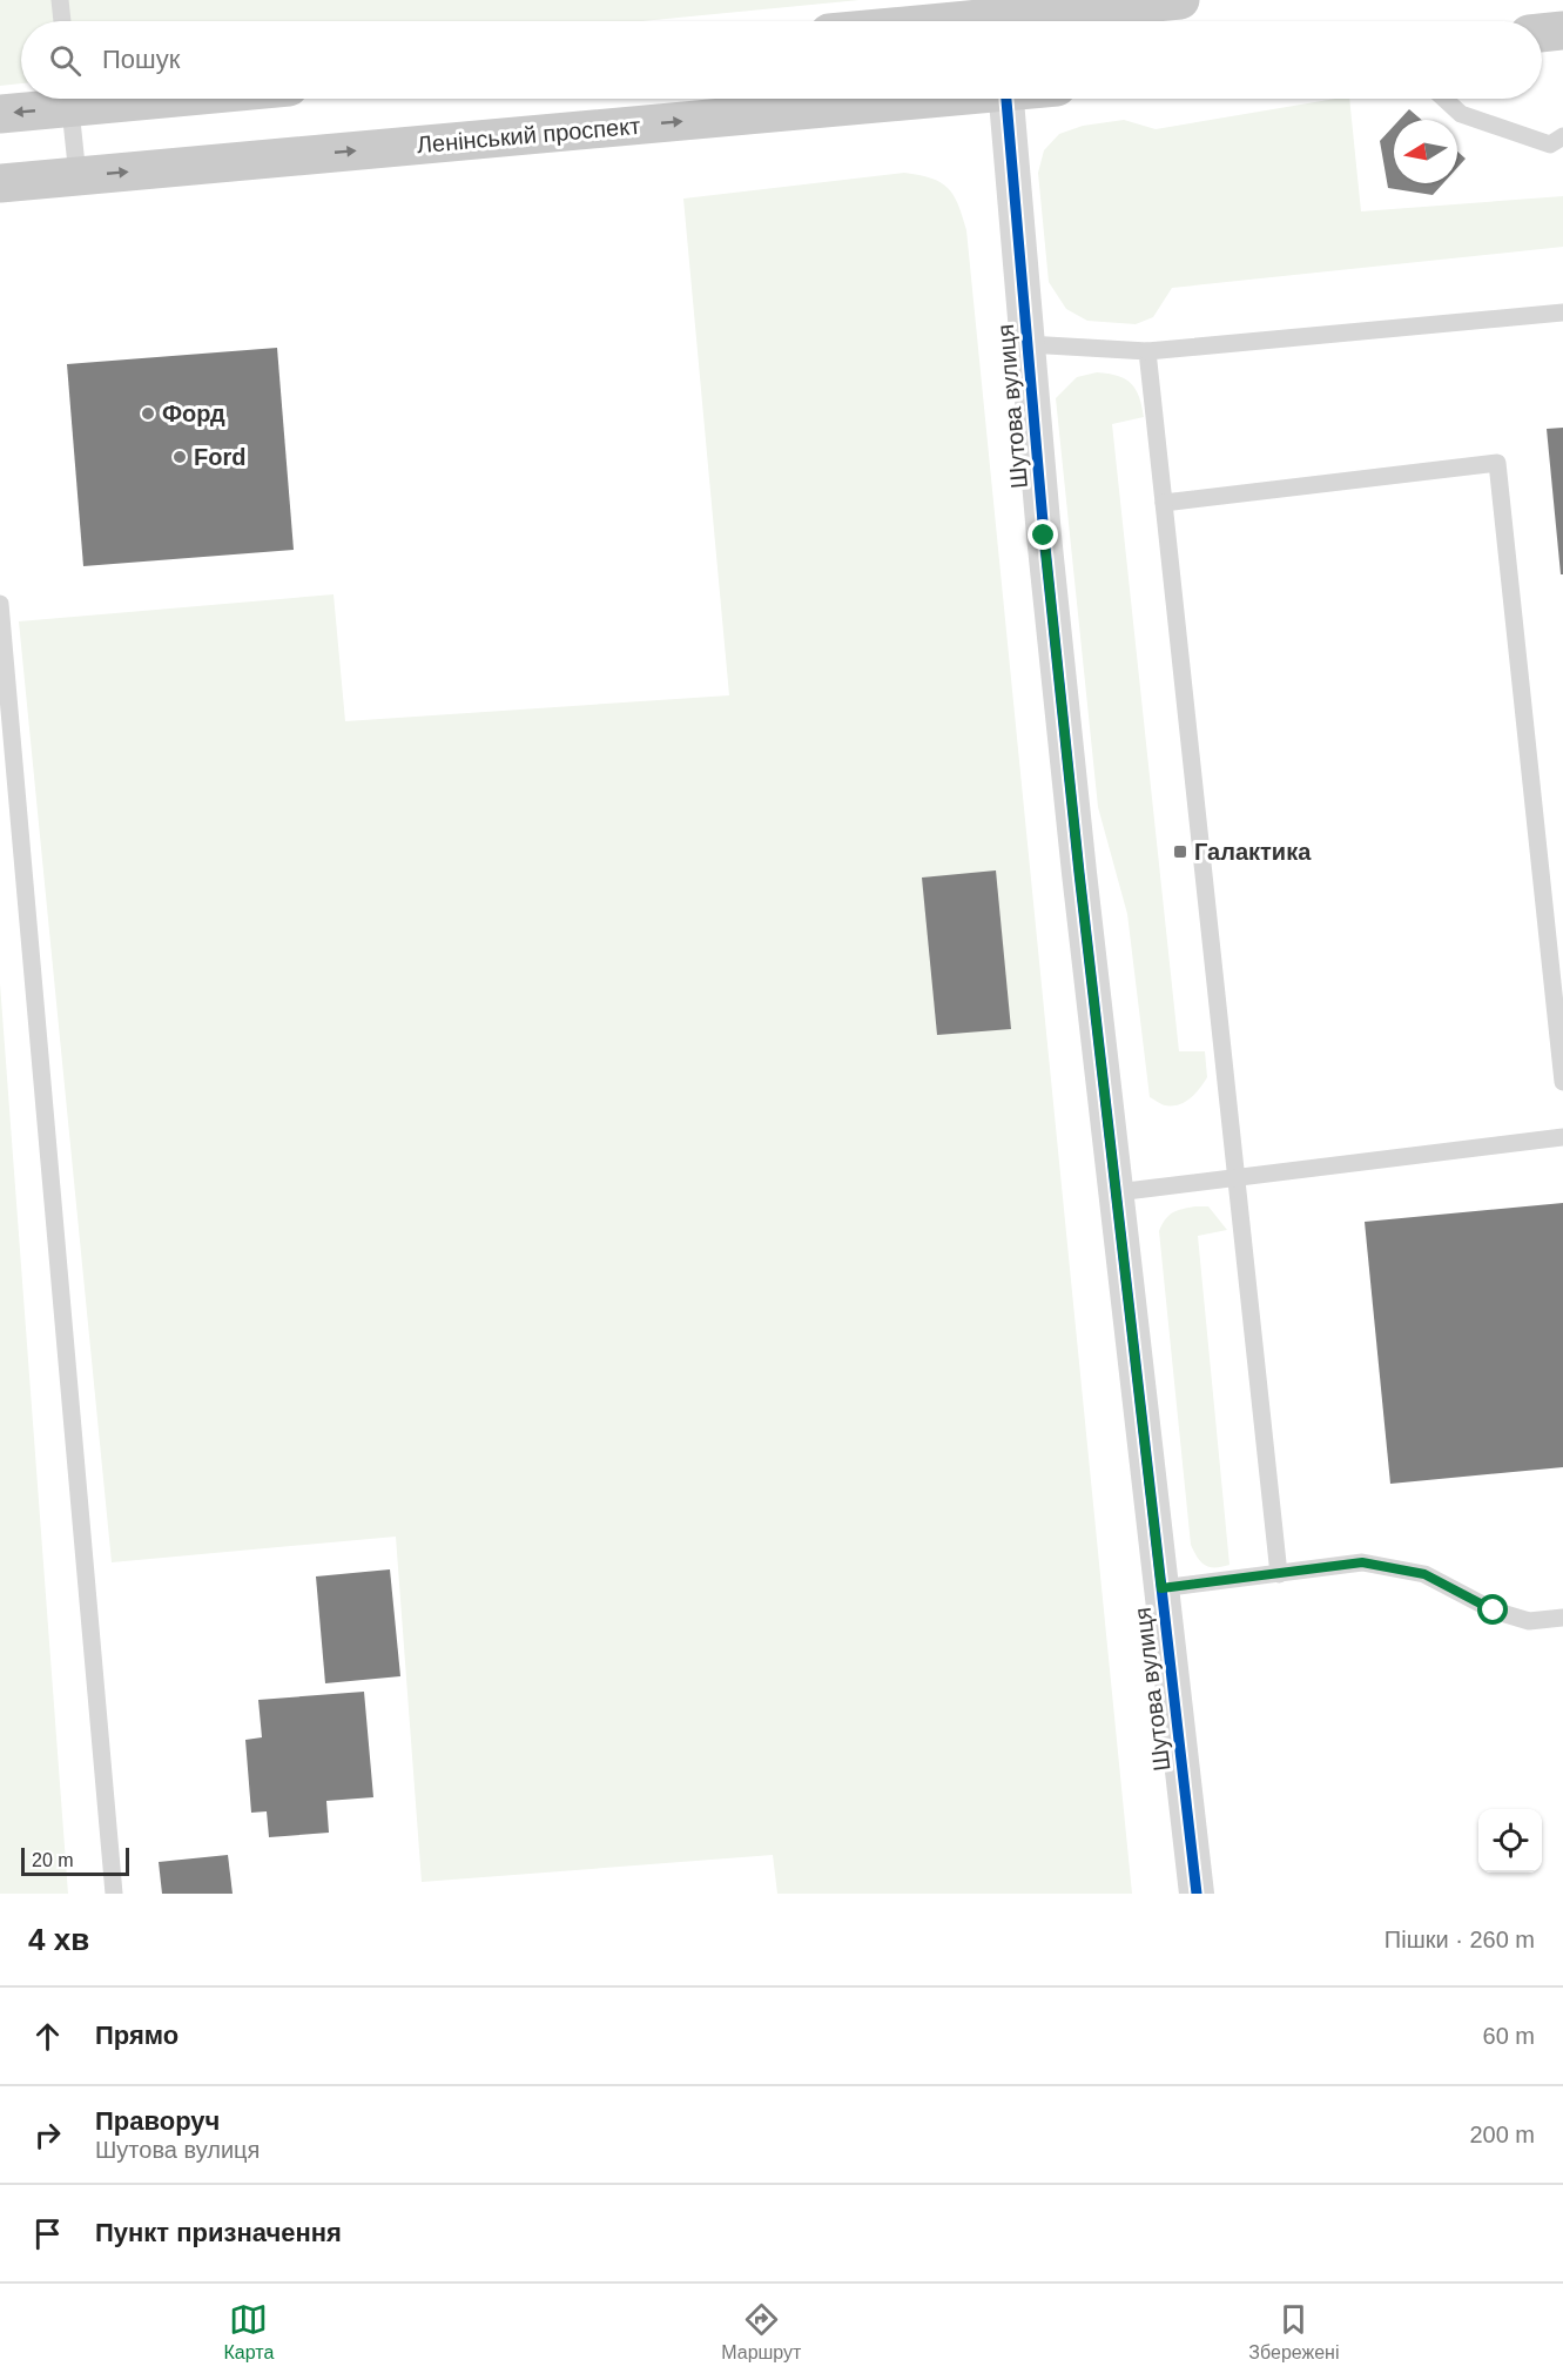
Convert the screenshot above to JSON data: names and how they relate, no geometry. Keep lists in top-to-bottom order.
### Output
{
  "streets": {
    "main road": ["Ленінський проспект"],
    "street": ["Шутова вулиця"]
  },
  "one_way": ["Ленінський проспект"],
  "places": {
    "other": ["Форд", "Ford"],
    "transit": ["Галактика"]
  },
  "scale_bar": "20 m",
  "north": "left",
  "page": {
    "search": "Пошук",
    "scale": "20 m",
    "heading": ["4 хв", "Пішки · 260 m"],
    "list": [
      ["Прямо", "60 m"],
      ["Праворуч", "Шутова вулиця", "200 m"],
      "Пункт призначення"
    ],
    "nav": ["Карта", "Маршрут", "Збережені"]
  }
}
